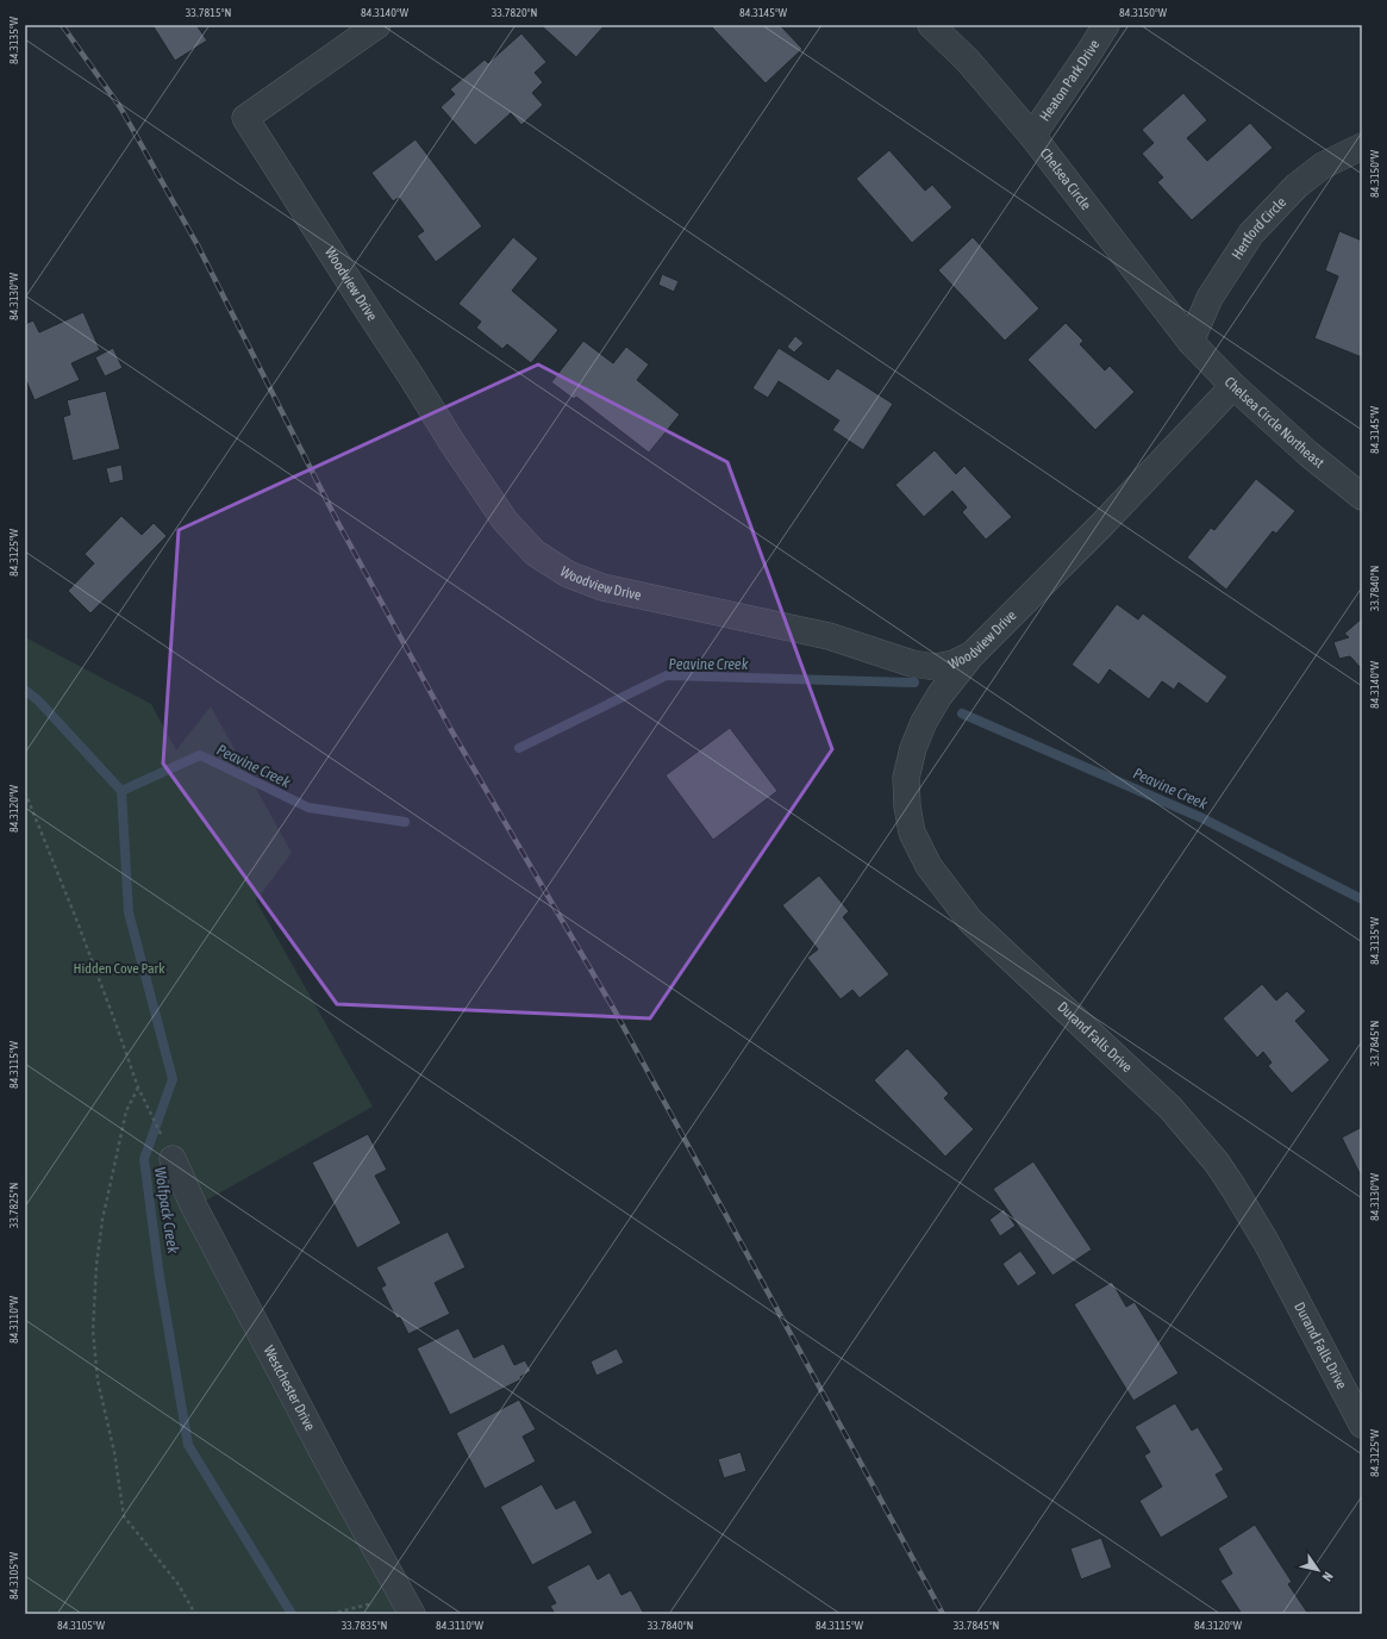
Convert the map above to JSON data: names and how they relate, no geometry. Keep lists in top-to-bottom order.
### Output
{
  "streets": {
    "street": [
      "Heaton Park Drive",
      "Chelsea Circle",
      "Hertford Circle",
      "Woodview Drive",
      "Chelsea Circle Northeast",
      "Durand Falls Drive",
      "Westchester Drive"
    ]
  },
  "crossings": [
    ["Heaton Park Drive", "Chelsea Circle"],
    ["Chelsea Circle", "Hertford Circle"],
    ["Chelsea Circle", "Chelsea Circle Northeast"],
    ["Hertford Circle", "Chelsea Circle Northeast"],
    ["Woodview Drive", "Chelsea Circle Northeast"],
    ["Woodview Drive", "Durand Falls Drive"]
  ],
  "water": ["Peavine Creek", "Wolfpack Creek"],
  "parks": ["Hidden Cove Park"],
  "north": "bottom right",
  "coordinates": [
    "33.7815°N",
    "84.3140°W",
    "33.7820°N",
    "84.3145°W",
    "84.3150°W",
    "84.3135°W",
    "84.3130°W",
    "84.3125°W",
    "33.7840°N",
    "84.3120°W",
    "33.7845°N",
    "84.3115°W",
    "33.7825°N",
    "84.3110°W",
    "84.3105°W",
    "33.7835°N"
  ]
}
